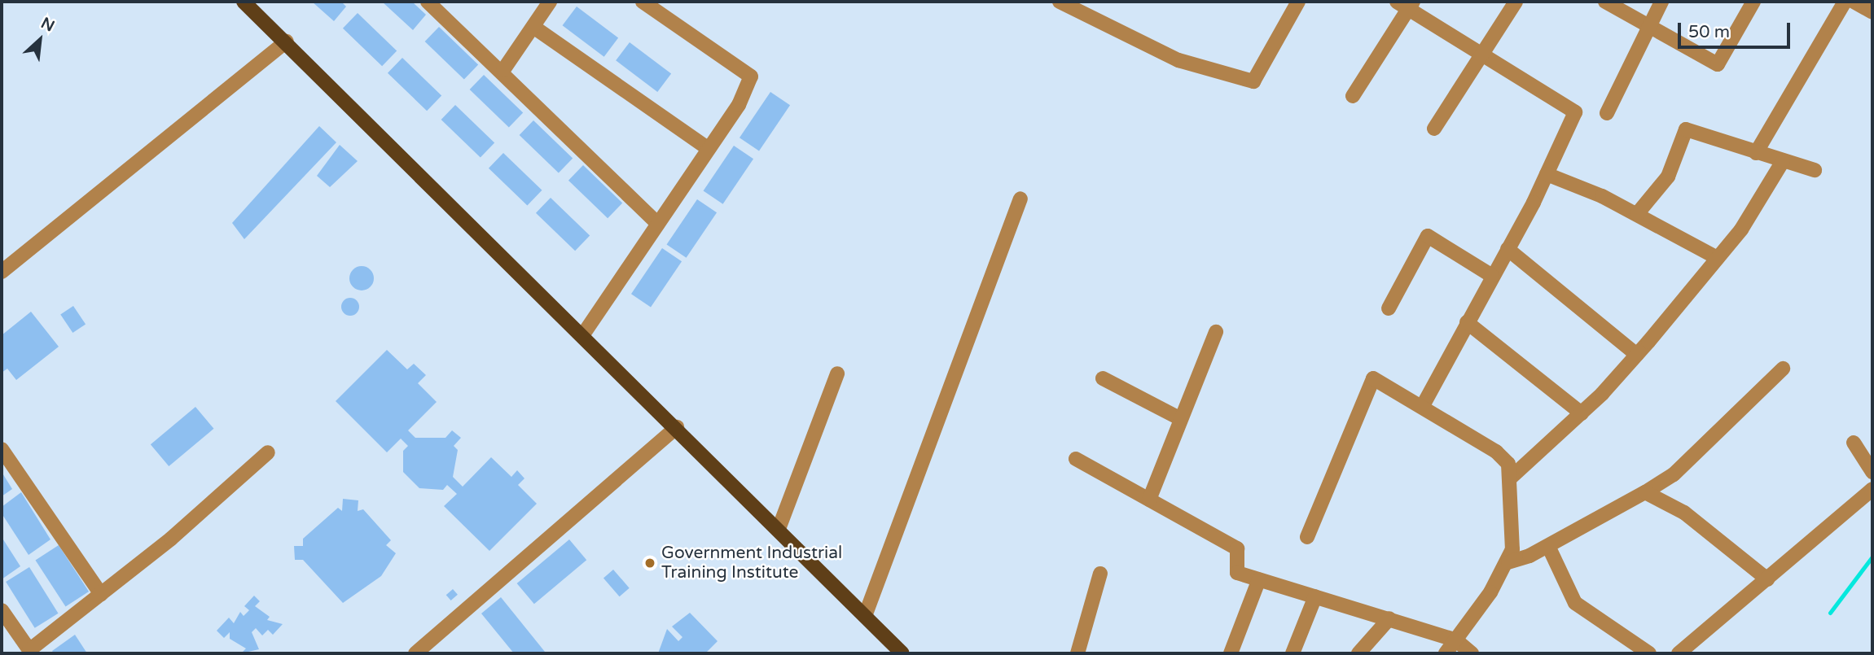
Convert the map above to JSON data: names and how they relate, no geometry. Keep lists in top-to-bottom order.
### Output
{
  "places": ["Government Industrial Training Institute"],
  "scale_bar": "50 m",
  "north": "top right"
}
